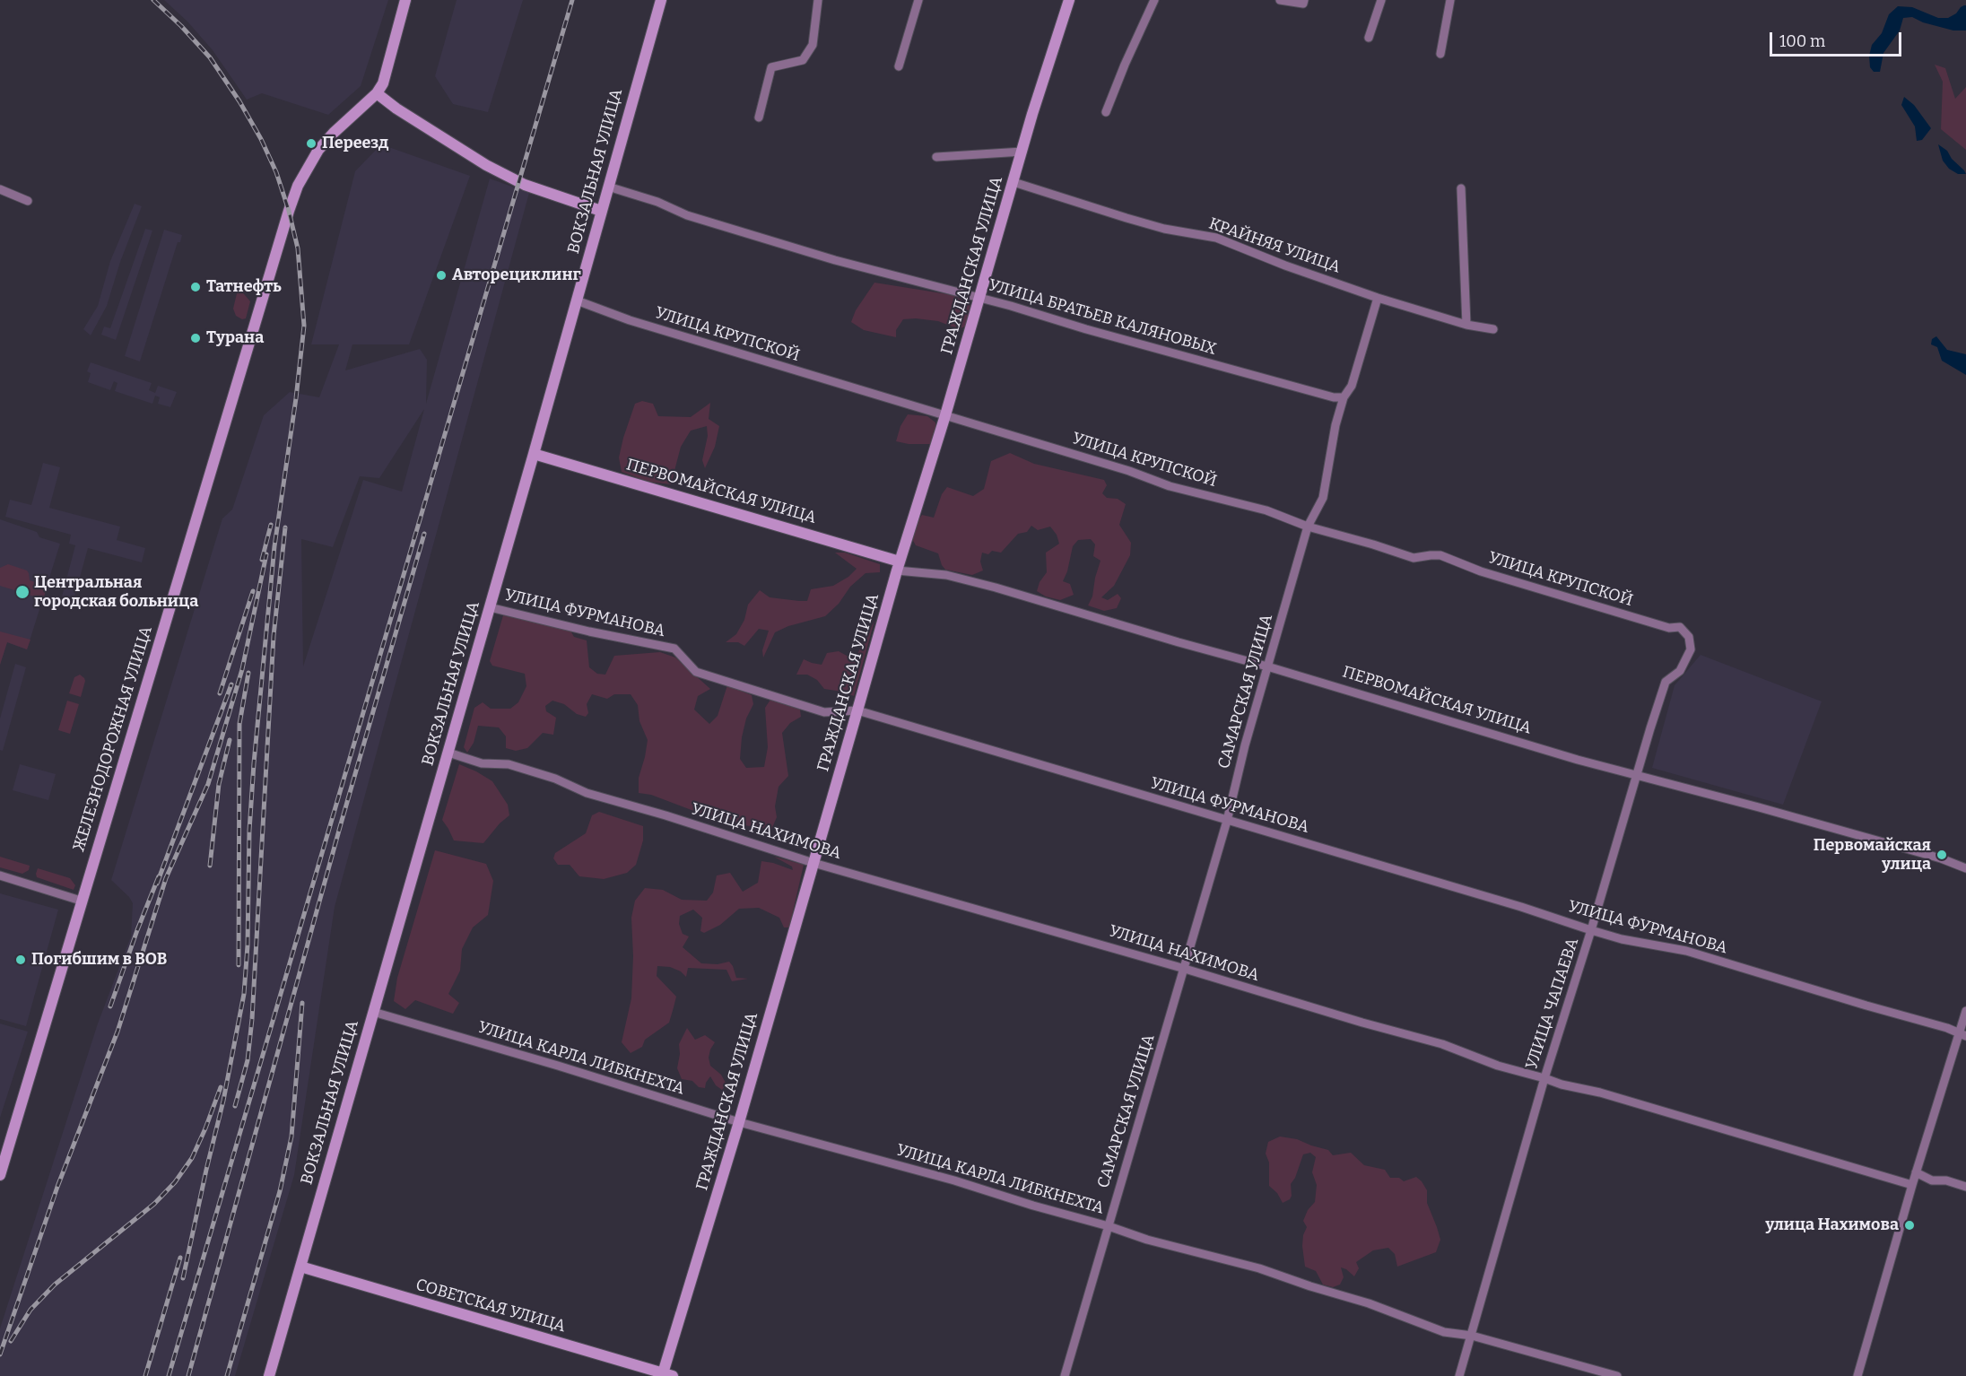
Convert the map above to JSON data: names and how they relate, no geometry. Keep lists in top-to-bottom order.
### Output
{
  "streets": {
    "street": [
      "ВОКЗАЛЬНАЯ УЛИЦА",
      "КРАЙНЯЯ УЛИЦА",
      "ГРАЖДАНСКАЯ УЛИЦА",
      "УЛИЦА БРАТЬЕВ КАЛЯНОВЫХ",
      "УЛИЦА КРУПСКОЙ",
      "ПЕРВОМАЙСКАЯ УЛИЦА",
      "УЛИЦА ФУРМАНОВА",
      "САМАРСКАЯ УЛИЦА",
      "ЖЕЛЕЗНОДОРОЖНАЯ УЛИЦА",
      "УЛИЦА НАХИМОВА",
      "УЛИЦА ЧАПАЕВА",
      "УЛИЦА КАРЛА ЛИБКНЕХТА",
      "СОВЕТСКАЯ УЛИЦА"
    ]
  },
  "crossings": [
    ["ВОКЗАЛЬНАЯ УЛИЦА", "УЛИЦА БРАТЬЕВ КАЛЯНОВЫХ"],
    ["ВОКЗАЛЬНАЯ УЛИЦА", "УЛИЦА КРУПСКОЙ"],
    ["ВОКЗАЛЬНАЯ УЛИЦА", "ПЕРВОМАЙСКАЯ УЛИЦА"],
    ["ВОКЗАЛЬНАЯ УЛИЦА", "УЛИЦА ФУРМАНОВА"],
    ["ВОКЗАЛЬНАЯ УЛИЦА", "УЛИЦА НАХИМОВА"],
    ["ВОКЗАЛЬНАЯ УЛИЦА", "УЛИЦА КАРЛА ЛИБКНЕХТА"],
    ["ВОКЗАЛЬНАЯ УЛИЦА", "СОВЕТСКАЯ УЛИЦА"],
    ["КРАЙНЯЯ УЛИЦА", "ГРАЖДАНСКАЯ УЛИЦА"],
    ["КРАЙНЯЯ УЛИЦА", "САМАРСКАЯ УЛИЦА"],
    ["ГРАЖДАНСКАЯ УЛИЦА", "УЛИЦА БРАТЬЕВ КАЛЯНОВЫХ"],
    ["ГРАЖДАНСКАЯ УЛИЦА", "УЛИЦА КРУПСКОЙ"],
    ["ГРАЖДАНСКАЯ УЛИЦА", "ПЕРВОМАЙСКАЯ УЛИЦА"],
    ["ГРАЖДАНСКАЯ УЛИЦА", "УЛИЦА ФУРМАНОВА"],
    ["ГРАЖДАНСКАЯ УЛИЦА", "УЛИЦА НАХИМОВА"],
    ["ГРАЖДАНСКАЯ УЛИЦА", "УЛИЦА КАРЛА ЛИБКНЕХТА"],
    ["ГРАЖДАНСКАЯ УЛИЦА", "СОВЕТСКАЯ УЛИЦА"],
    ["УЛИЦА БРАТЬЕВ КАЛЯНОВЫХ", "САМАРСКАЯ УЛИЦА"],
    ["УЛИЦА КРУПСКОЙ", "САМАРСКАЯ УЛИЦА"],
    ["УЛИЦА КРУПСКОЙ", "УЛИЦА ЧАПАЕВА"],
    ["ПЕРВОМАЙСКАЯ УЛИЦА", "САМАРСКАЯ УЛИЦА"],
    ["ПЕРВОМАЙСКАЯ УЛИЦА", "УЛИЦА ЧАПАЕВА"],
    ["УЛИЦА ФУРМАНОВА", "САМАРСКАЯ УЛИЦА"],
    ["УЛИЦА ФУРМАНОВА", "УЛИЦА ЧАПАЕВА"],
    ["САМАРСКАЯ УЛИЦА", "УЛИЦА НАХИМОВА"],
    ["САМАРСКАЯ УЛИЦА", "УЛИЦА КАРЛА ЛИБКНЕХТА"],
    ["УЛИЦА НАХИМОВА", "УЛИЦА ЧАПАЕВА"],
    ["УЛИЦА ЧАПАЕВА", "УЛИЦА КАРЛА ЛИБКНЕХТА"]
  ],
  "places": [
    "Переезд",
    "Авторециклинг",
    "Татнефть",
    "Турана",
    "Центральная городская больница",
    "Первомайская улица",
    "Погибшим в ВОВ",
    "улица Нахимова"
  ],
  "scale_bar": "100 m"
}
